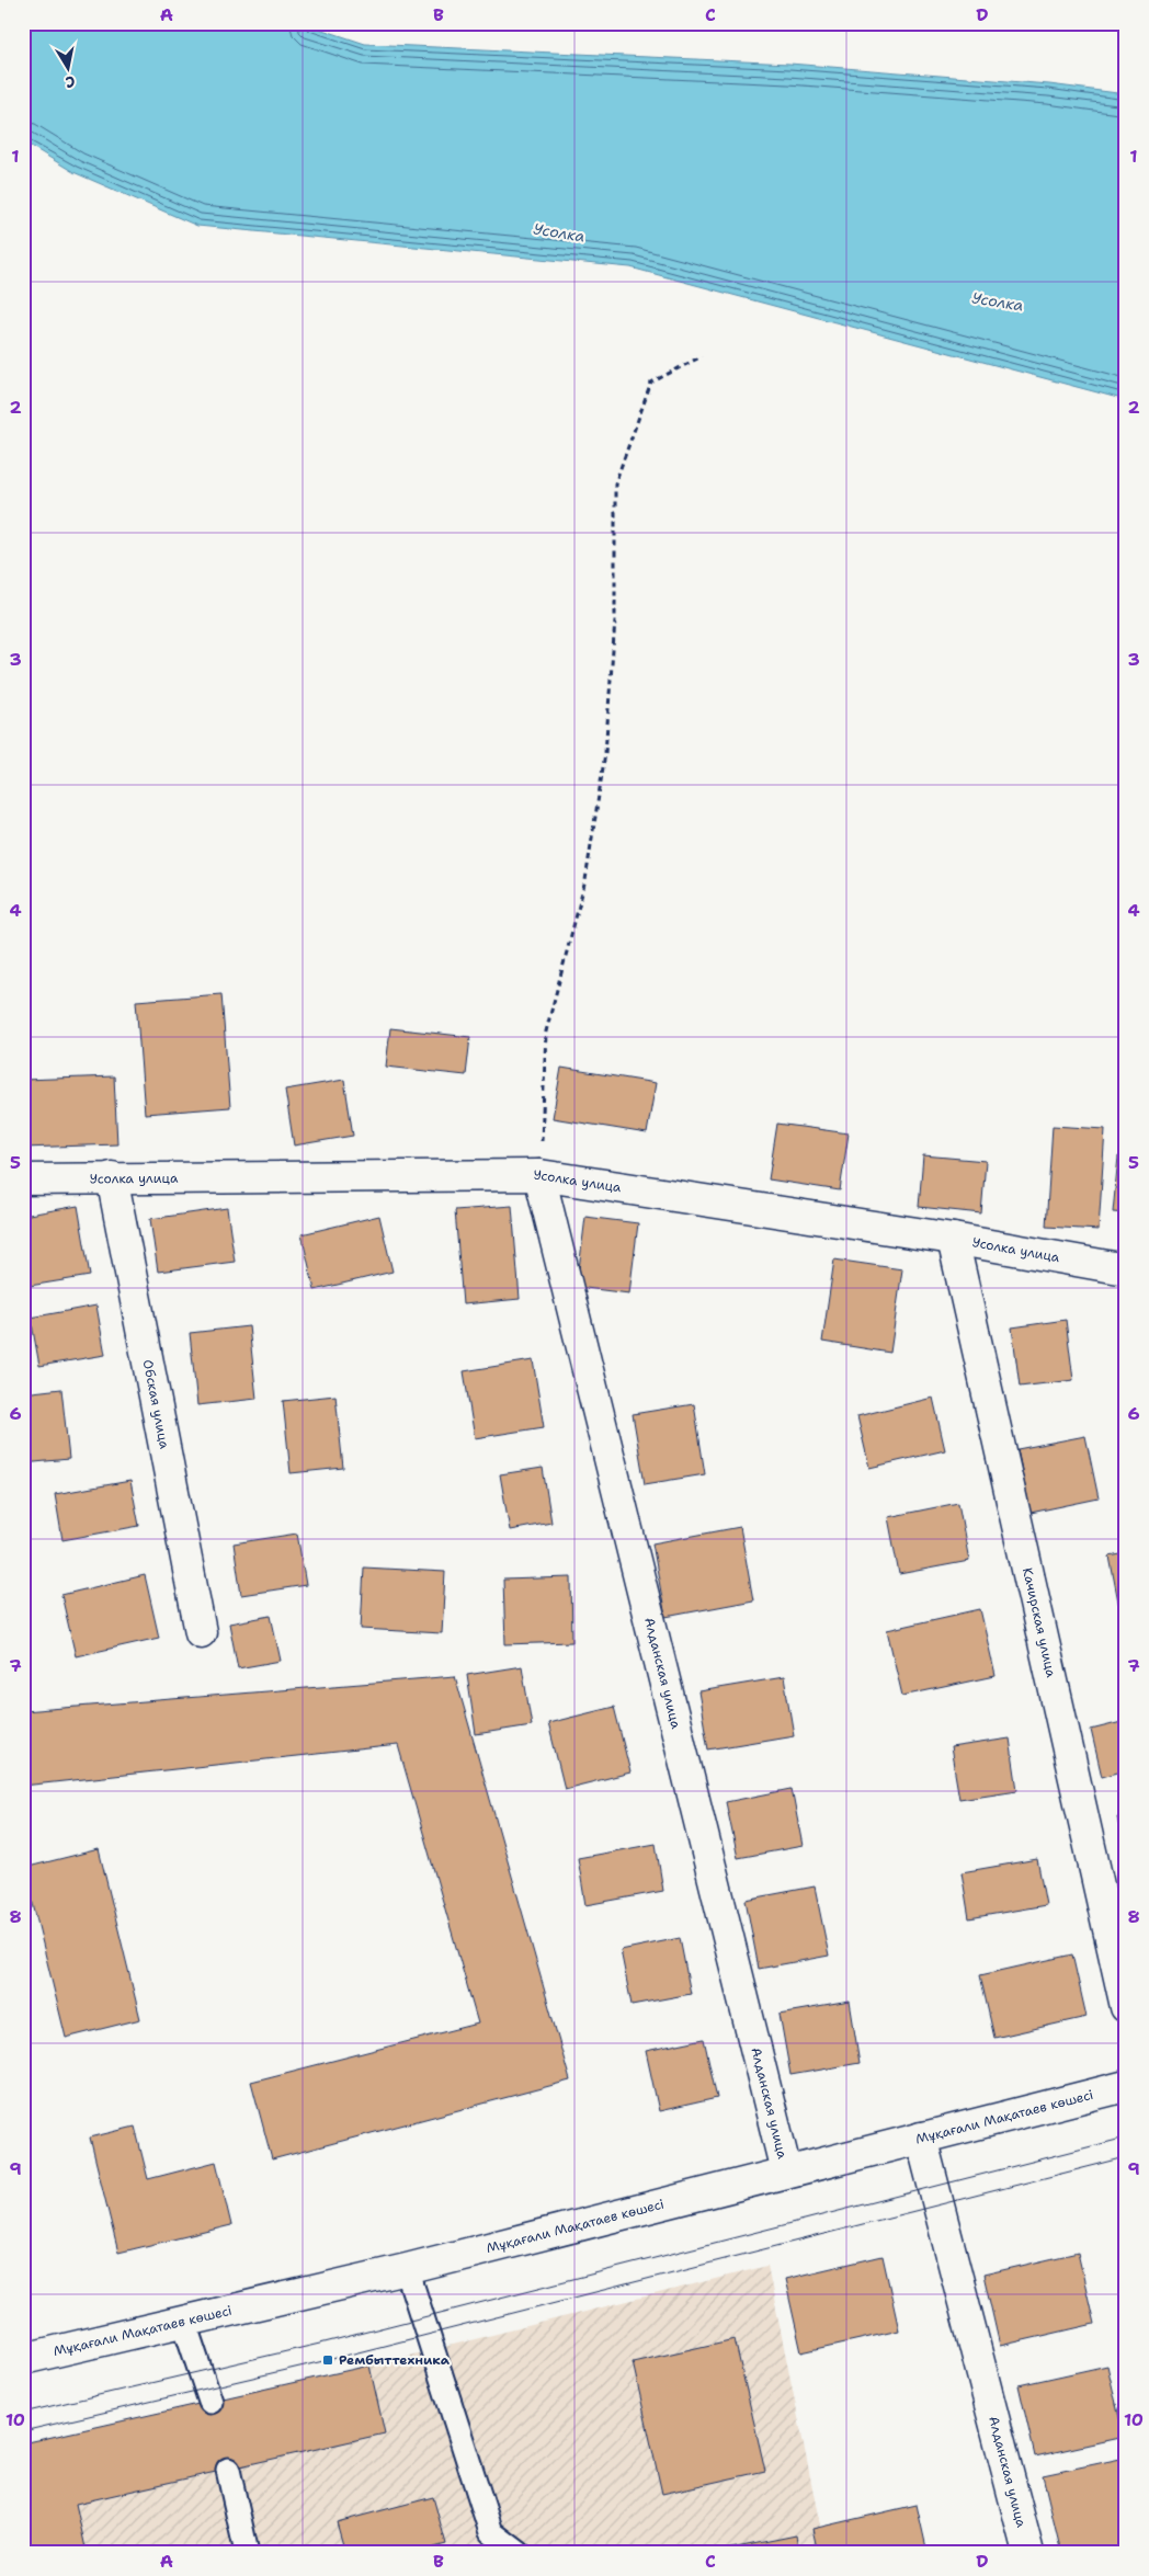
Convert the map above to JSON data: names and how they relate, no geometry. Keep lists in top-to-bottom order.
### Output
{
  "streets": {
    "street": [
      "Усолка улица",
      "Обская улица",
      "Качирская улица",
      "Алданская улица",
      "Мұқағали Мақатаев көшесі"
    ]
  },
  "crossings": [
    ["Усолка улица", "Обская улица"],
    ["Усолка улица", "Качирская улица"],
    ["Усолка улица", "Алданская улица"],
    ["Алданская улица", "Мұқағали Мақатаев көшесі"]
  ],
  "water": ["Усолка"],
  "places": {
    "transit": ["Рембыттехника"]
  },
  "north": "bottom",
  "grid": {
    "columns": [
      "A",
      "B",
      "C",
      "D"
    ],
    "rows": [
      "1",
      "2",
      "3",
      "4",
      "5",
      "6",
      "7",
      "8",
      "9",
      "10"
    ]
  }
}
